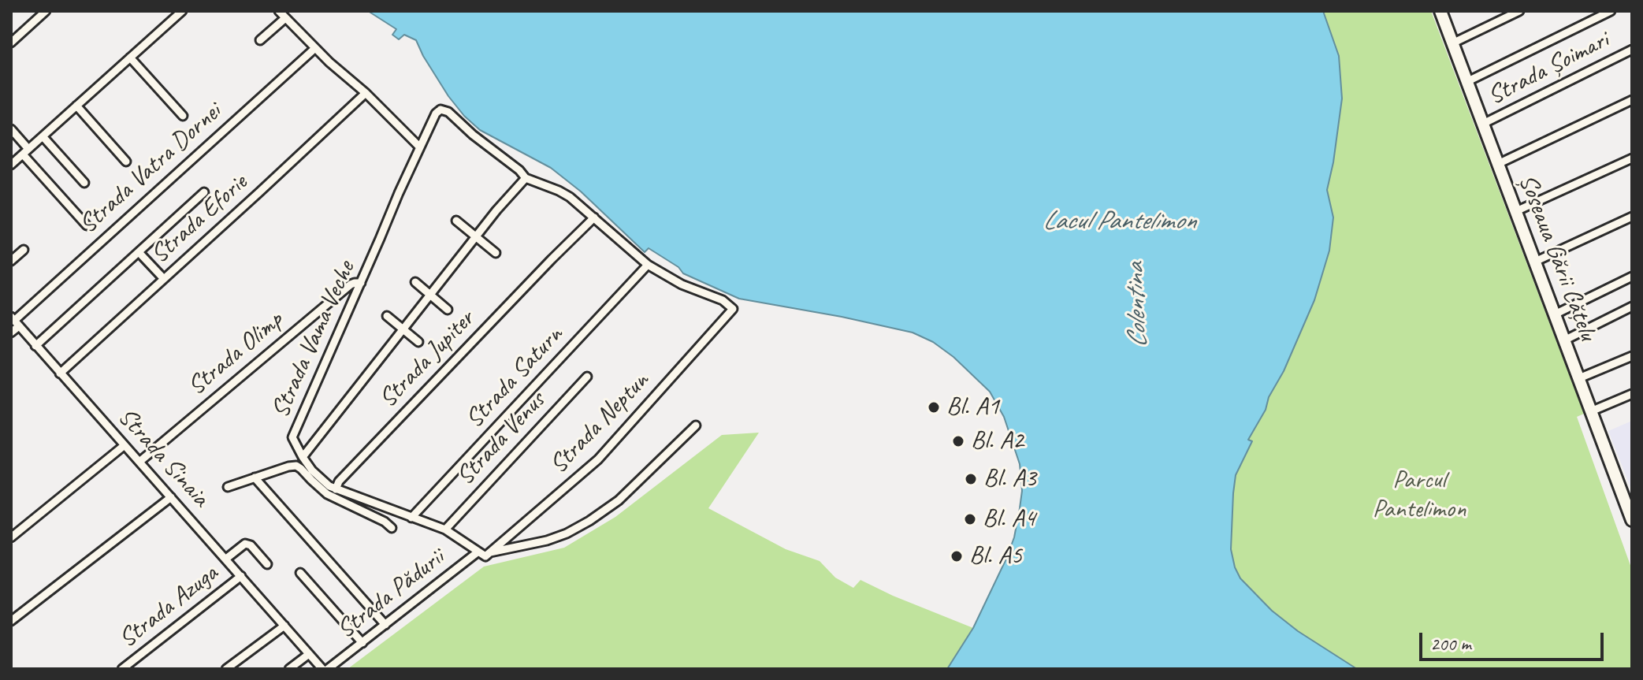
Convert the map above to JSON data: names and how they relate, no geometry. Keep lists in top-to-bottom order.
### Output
{
  "streets": {
    "main road": ["Șoseaua Gării Cățelu"],
    "street": [
      "Strada Șoimari",
      "Strada Vatra Dornei",
      "Strada Eforie",
      "Strada Vama Veche",
      "Strada Olimp",
      "Strada Jupiter",
      "Strada Saturn",
      "Strada Neptun",
      "Strada Venus",
      "Strada Sinaia",
      "Strada Pădurii",
      "Strada Azuga"
    ]
  },
  "crossings": [
    ["Strada Șoimari", "Șoseaua Gării Cățelu"],
    ["Strada Vatra Dornei", "Strada Sinaia"],
    ["Strada Eforie", "Strada Sinaia"],
    ["Strada Vama Veche", "Strada Olimp"],
    ["Strada Vama Veche", "Strada Jupiter"],
    ["Strada Vama Veche", "Strada Saturn"],
    ["Strada Vama Veche", "Strada Neptun"],
    ["Strada Vama Veche", "Strada Venus"],
    ["Strada Vama Veche", "Strada Pădurii"],
    ["Strada Olimp", "Strada Sinaia"],
    ["Strada Saturn", "Strada Neptun"],
    ["Strada Neptun", "Strada Pădurii"],
    ["Strada Sinaia", "Strada Azuga"]
  ],
  "water": ["Lacul Pantelimon", "Colentina"],
  "parks": ["Parcul Pantelimon"],
  "places": [
    "Bl. A1",
    "Bl. A2",
    "Bl. A3",
    "Bl. A4",
    "Bl. A5"
  ],
  "scale_bar": "200 m"
}
